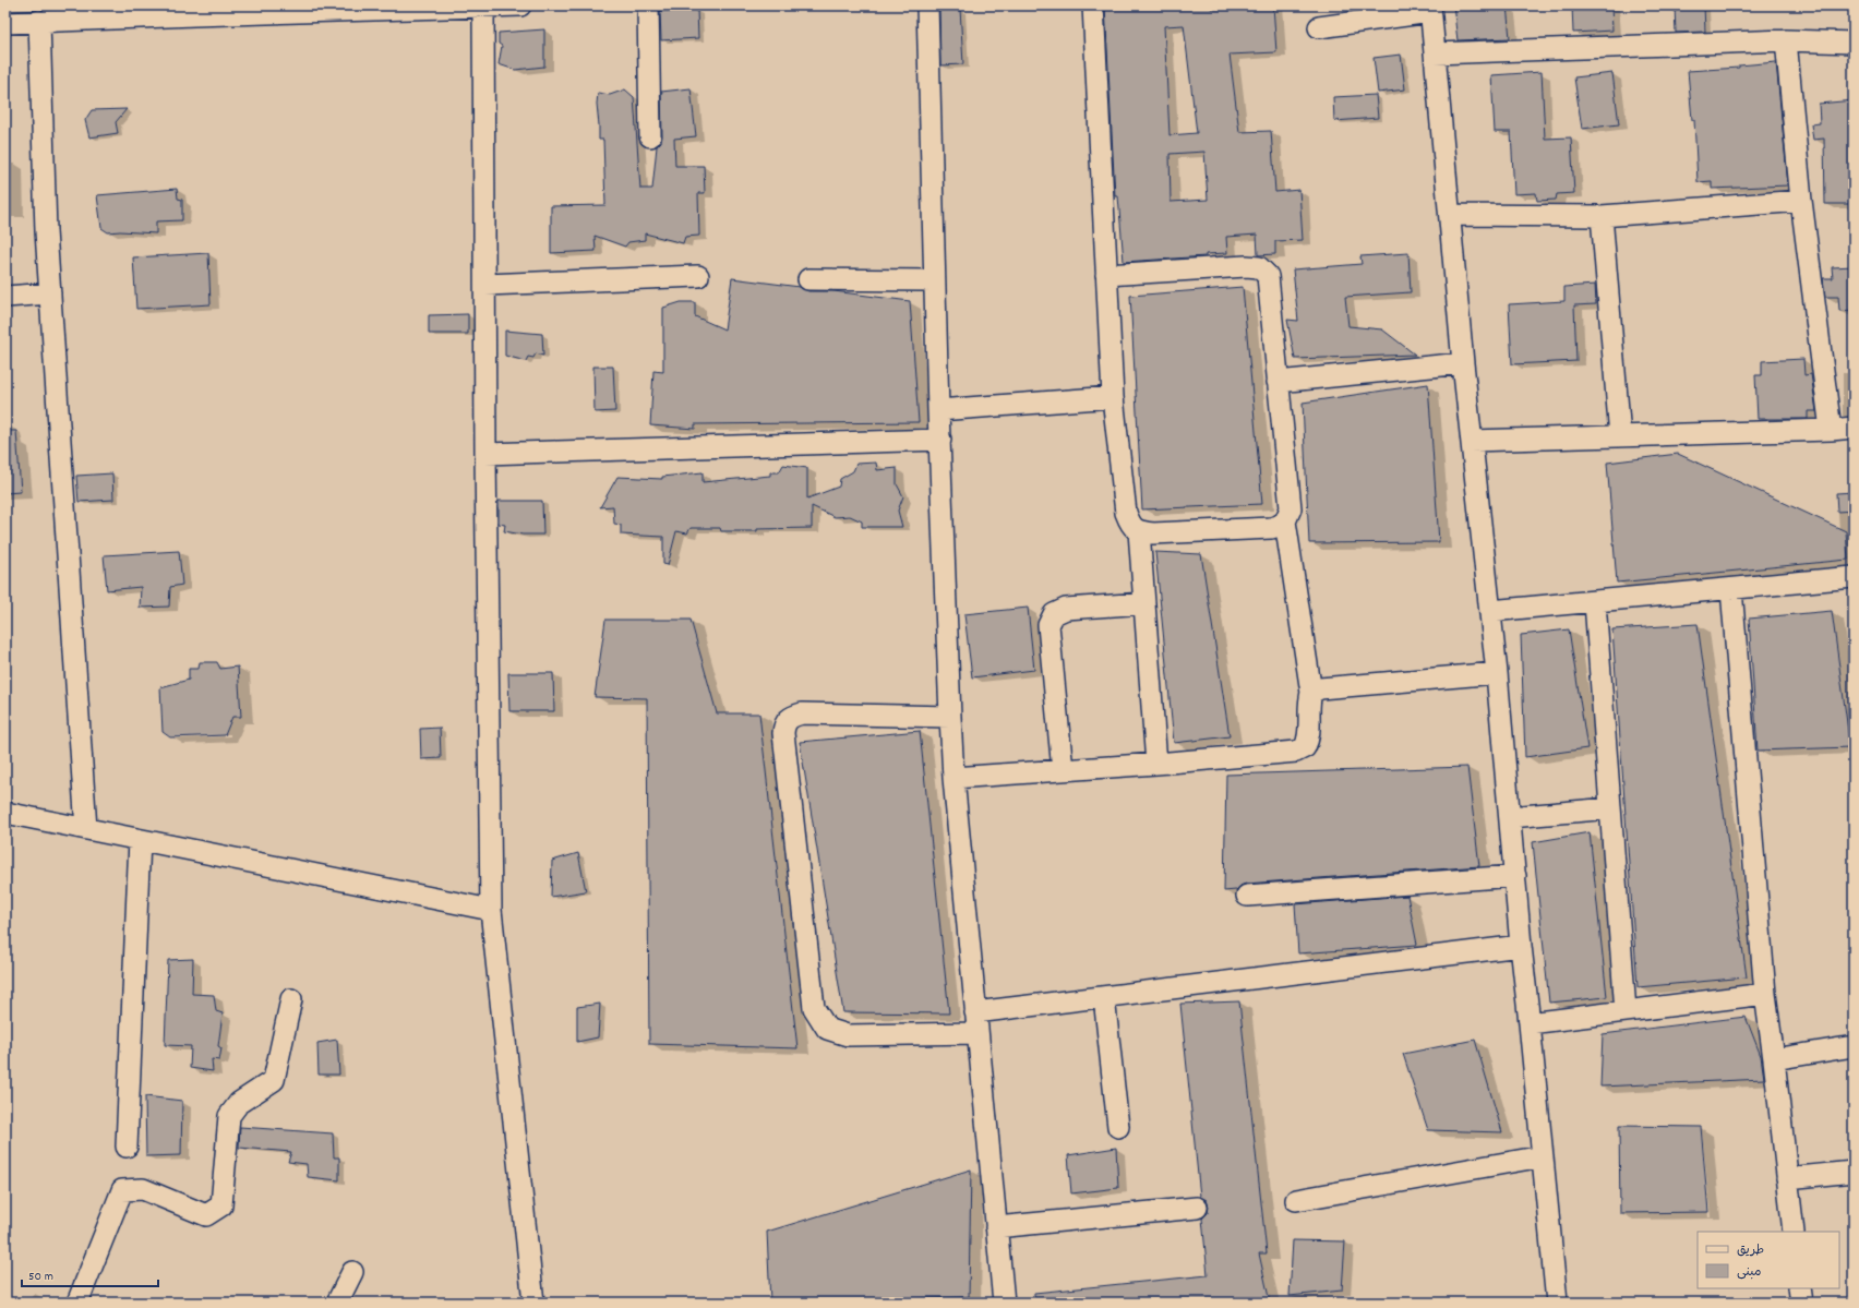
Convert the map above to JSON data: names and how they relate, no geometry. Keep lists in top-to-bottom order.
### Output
{
  "legend": ["طريق", "مبنى"],
  "scale_bar": "50 m"
}
